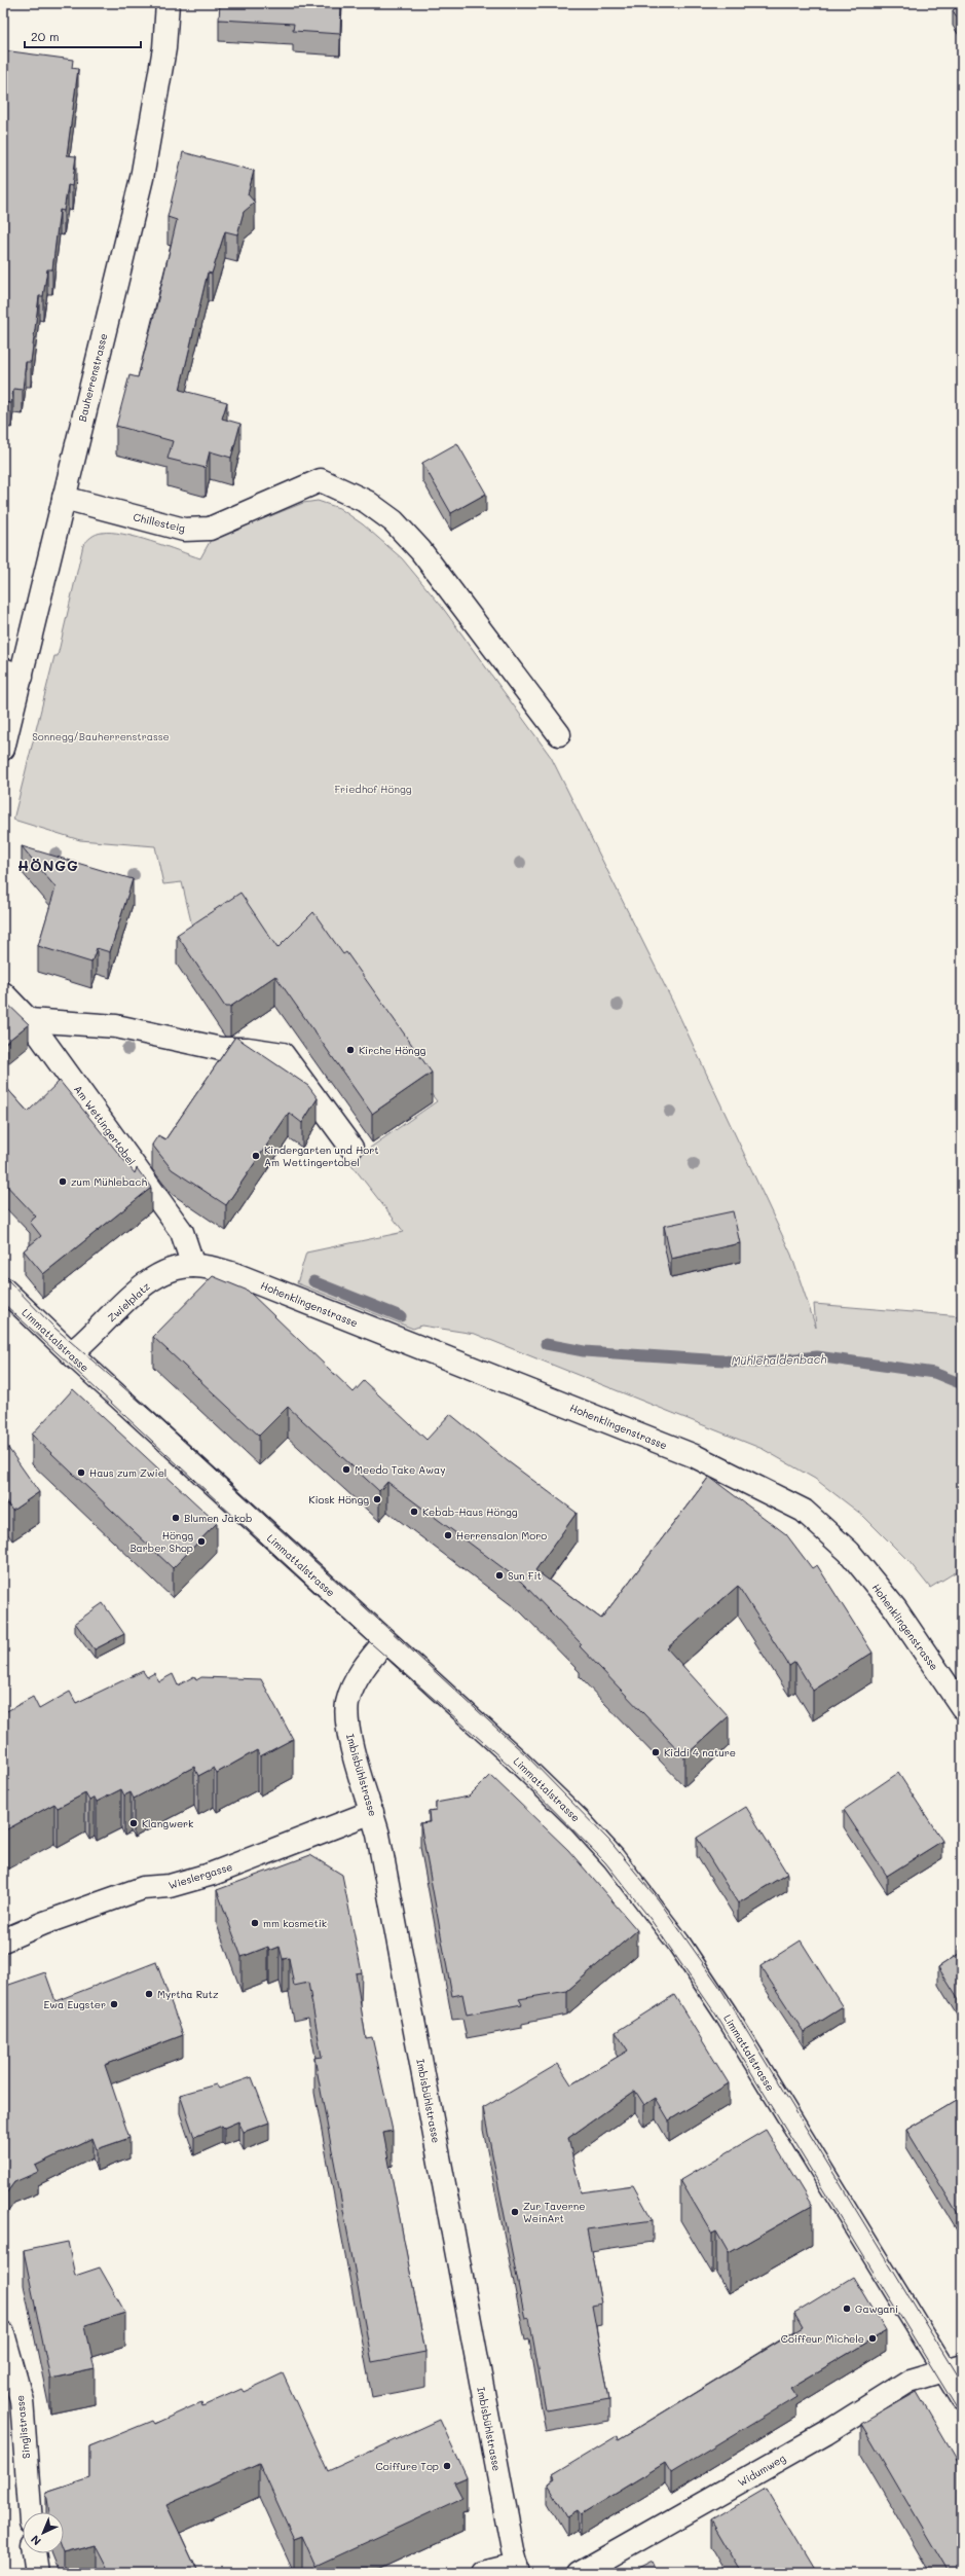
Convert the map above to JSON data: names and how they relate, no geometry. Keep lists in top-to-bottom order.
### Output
{
  "streets": {
    "street": [
      "Bauherrenstrasse",
      "Chillesteig",
      "Am Wettingertobel",
      "Zwielplatz",
      "Hohenklingenstrasse",
      "Limmattalstrasse",
      "Imbisbühlstrasse",
      "Wieslergasse",
      "Singlistrasse",
      "Widumweg"
    ]
  },
  "crossings": [
    ["Bauherrenstrasse", "Chillesteig"],
    ["Am Wettingertobel", "Zwielplatz"],
    ["Am Wettingertobel", "Hohenklingenstrasse"],
    ["Zwielplatz", "Hohenklingenstrasse"],
    ["Zwielplatz", "Limmattalstrasse"],
    ["Limmattalstrasse", "Imbisbühlstrasse"],
    ["Limmattalstrasse", "Widumweg"],
    ["Imbisbühlstrasse", "Wieslergasse"]
  ],
  "districts": ["HÖNGG"],
  "water": ["Mühlehaldenbach"],
  "parks": ["Sonnegg/Bauherrenstrasse", "Friedhof Höngg"],
  "places": [
    "Kirche Höngg",
    "Kindergarten und Hort Am Wettingertobel",
    "zum Mühlebach",
    "Meedo Take Away",
    "Haus zum Zwiel",
    "Kiosk Höngg",
    "Kebab-Haus Höngg",
    "Blumen Jakob",
    "Herrensalon Moro",
    "Höngg Barber Shop",
    "Sun Fit",
    "Kiddi 4 nature",
    "Klangwerk",
    "mm kosmetik",
    "Myrtha Rutz",
    "Ewa Eugster",
    "Zur Taverne WeinArt",
    "Gawgani",
    "Coiffeur Michele",
    "Coiffure Top"
  ],
  "scale_bar": "20 m",
  "north": "bottom left"
}
